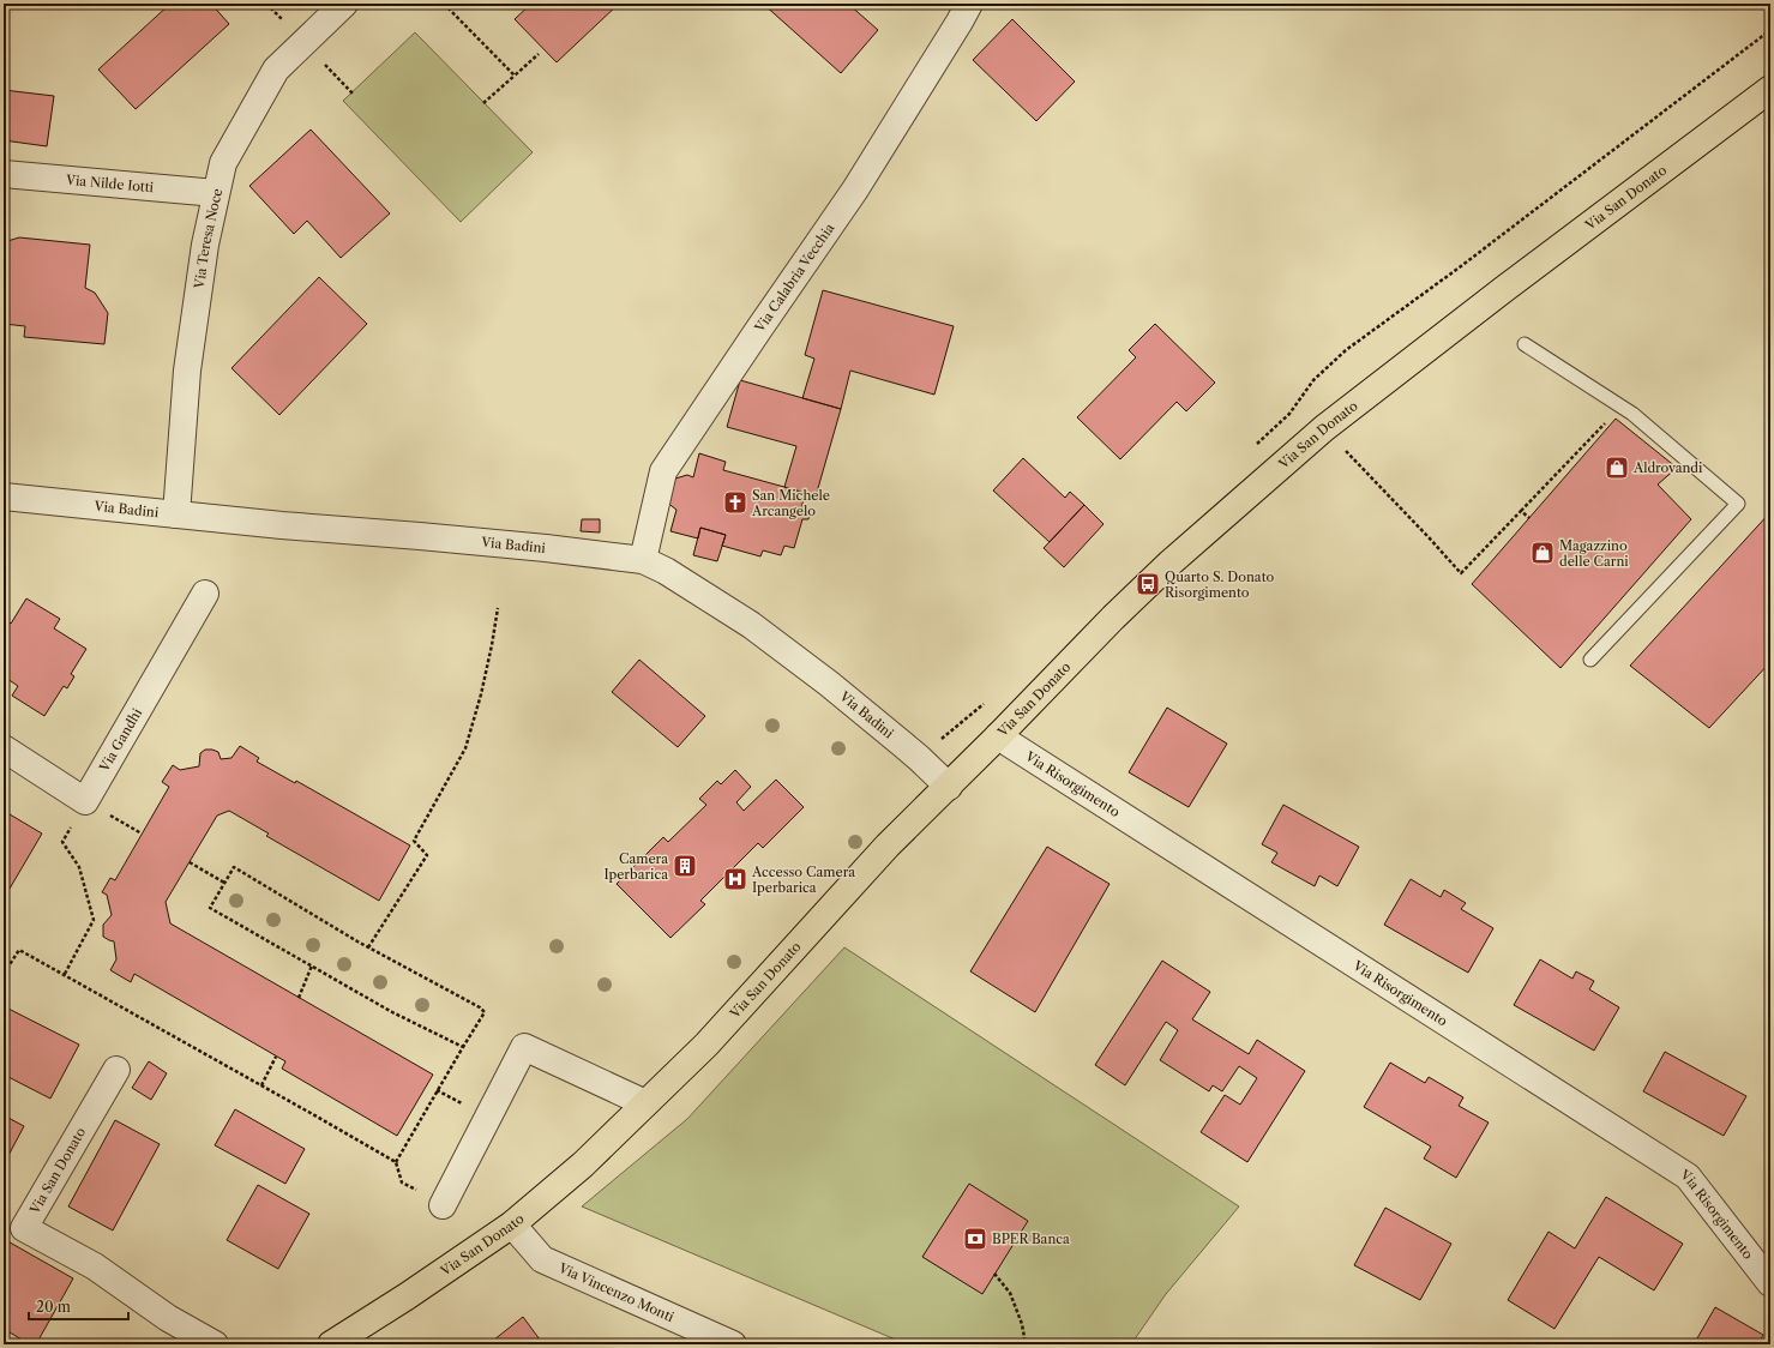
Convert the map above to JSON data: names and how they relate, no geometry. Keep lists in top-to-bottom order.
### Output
{
  "streets": {
    "main road": ["Via San Donato"],
    "street": [
      "Via Nilde Iotti",
      "Via Teresa Noce",
      "Via Calabria Vecchia",
      "Via Badini",
      "Via Gandhi",
      "Via Risorgimento",
      "Via Vincenzo Monti"
    ]
  },
  "crossings": [
    ["Via Nilde Iotti", "Via Teresa Noce"],
    ["Via San Donato", "Via Badini"],
    ["Via San Donato", "Via Risorgimento"],
    ["Via San Donato", "Via Vincenzo Monti"],
    ["Via Teresa Noce", "Via Badini"],
    ["Via Calabria Vecchia", "Via Badini"]
  ],
  "places": {
    "shop": ["Aldrovandi", "Magazzino delle Carni"],
    "church": ["San Michele Arcangelo"],
    "bus stop": ["Quarto S. Donato Risorgimento"],
    "building": ["Camera Iperbarica"],
    "hospital": ["Accesso Camera Iperbarica"],
    "bank": ["BPER Banca"]
  },
  "scale_bar": "20 m"
}
